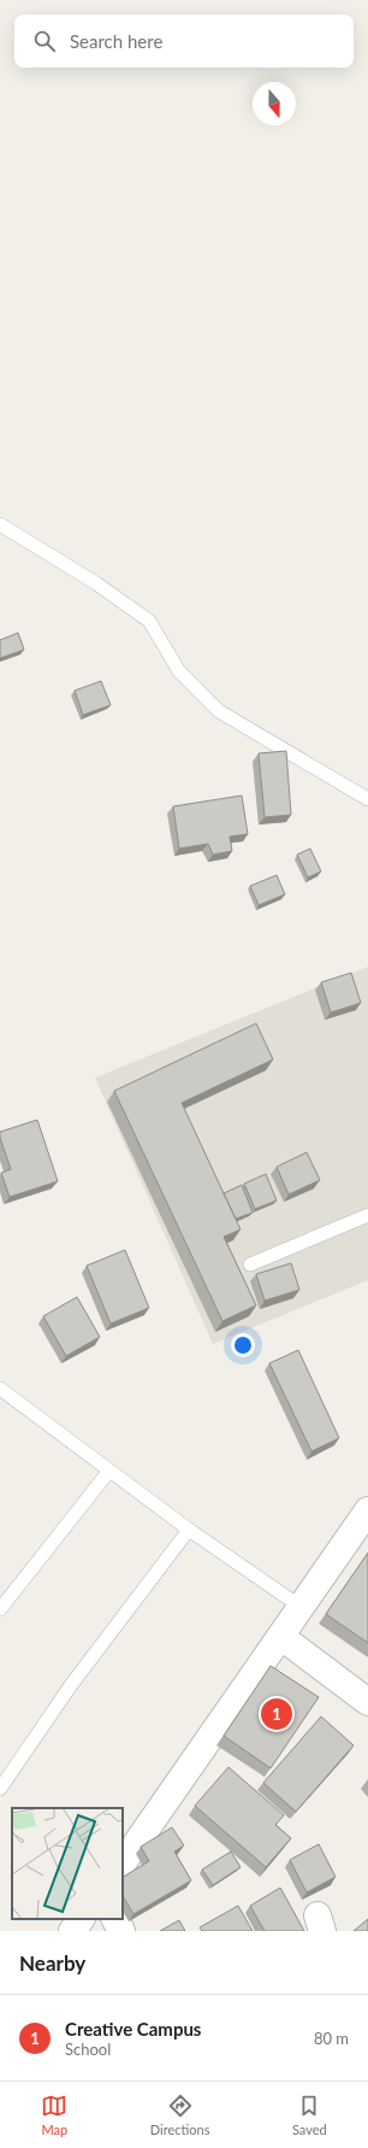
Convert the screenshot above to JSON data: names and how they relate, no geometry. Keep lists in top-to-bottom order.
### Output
{
  "north": "bottom",
  "page": {
    "search": "Search here",
    "pins": "1",
    "heading": "Nearby",
    "list": [
      {
        "mark": "1",
        "name": "Creative Campus",
        "note": "School",
        "value": "80 m"
      }
    ],
    "nav": ["Map", "Directions", "Saved"]
  }
}
